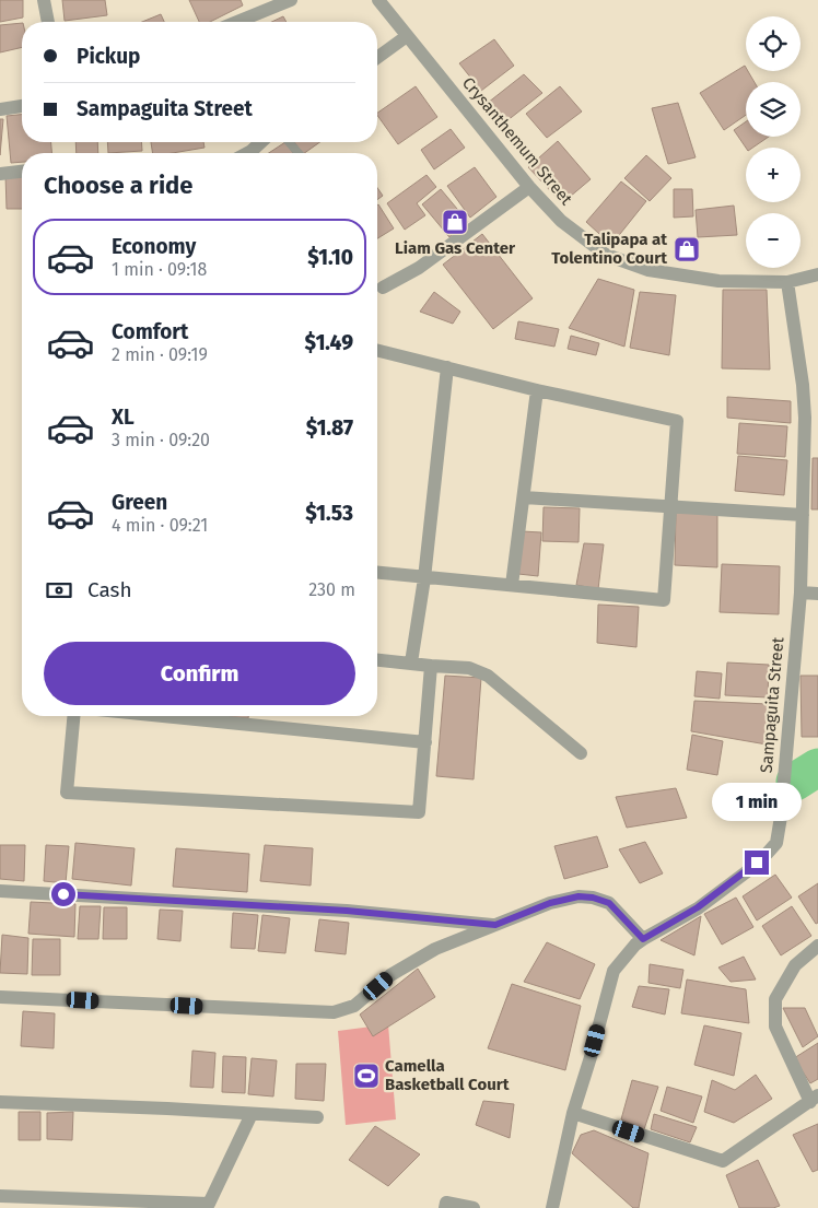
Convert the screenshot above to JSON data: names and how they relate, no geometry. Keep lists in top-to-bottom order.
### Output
{
  "streets": {
    "street": ["Crysanthemum Street", "Sampaguita Street"]
  },
  "crossings": [
    ["Crysanthemum Street", "Sampaguita Street"]
  ],
  "places": {
    "shop": ["Liam Gas Center", "Talipapa at Tolentino Court"],
    "sports": ["Camella Basketball Court"]
  },
  "page": {
    "map_buttons": ["+", "−"],
    "banner": ["Pickup", "Sampaguita Street"],
    "heading": "Choose a ride",
    "list": [
      {
        "name": "Economy",
        "note": "1 min · 09:18",
        "value": "$1.10"
      },
      {
        "name": "Comfort",
        "note": "2 min · 09:19",
        "value": "$1.49"
      },
      {
        "name": "XL",
        "note": "3 min · 09:20",
        "value": "$1.87"
      },
      {
        "name": "Green",
        "note": "4 min · 09:21",
        "value": "$1.53"
      }
    ],
    "pay": ["Cash", "230 m"],
    "buttons": "Confirm",
    "bubble": "1 min"
  }
}
